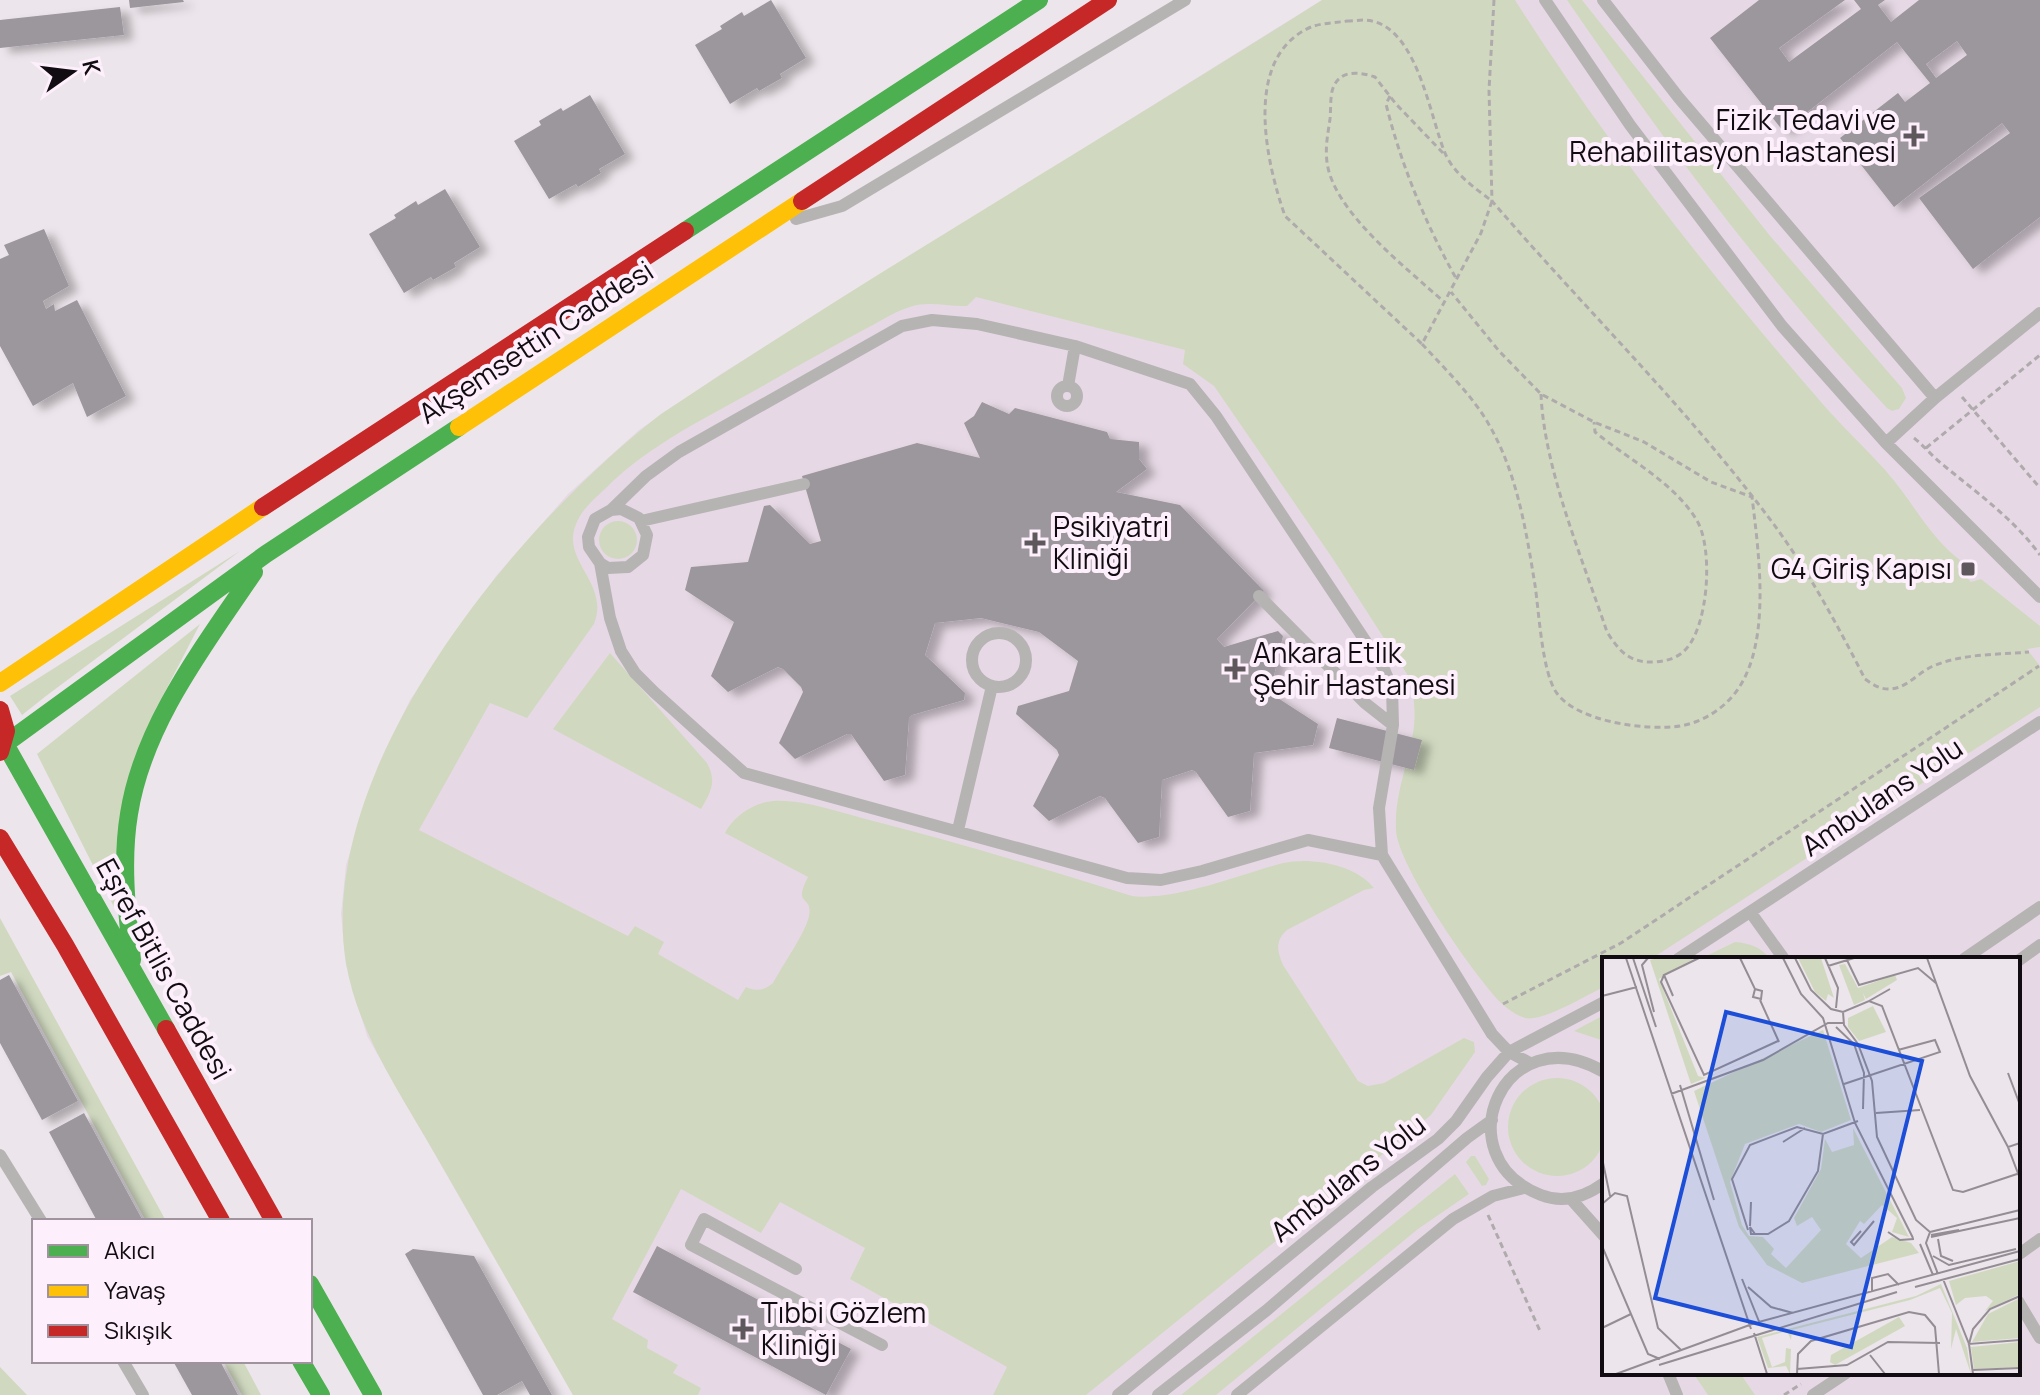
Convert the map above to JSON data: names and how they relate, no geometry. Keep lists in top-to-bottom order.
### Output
{
  "streets": {
    "main road": ["Akşemsettin Caddesi", "Eşref Bitlis Caddesi"],
    "lane": ["Ambulans Yolu"]
  },
  "crossings": [
    ["Akşemsettin Caddesi", "Eşref Bitlis Caddesi"]
  ],
  "places": {
    "health": [
      "Fizik Tedavi ve Rehabilitasyon Hastanesi",
      "Psikiyatri Kliniği",
      "Ankara Etlik Şehir Hastanesi",
      "Tıbbi Gözlem Kliniği"
    ],
    "transit": ["G4 Giriş Kapısı"]
  },
  "legend": ["Akıcı", "Yavaş", "Sıkışık"],
  "north": "right"
}
